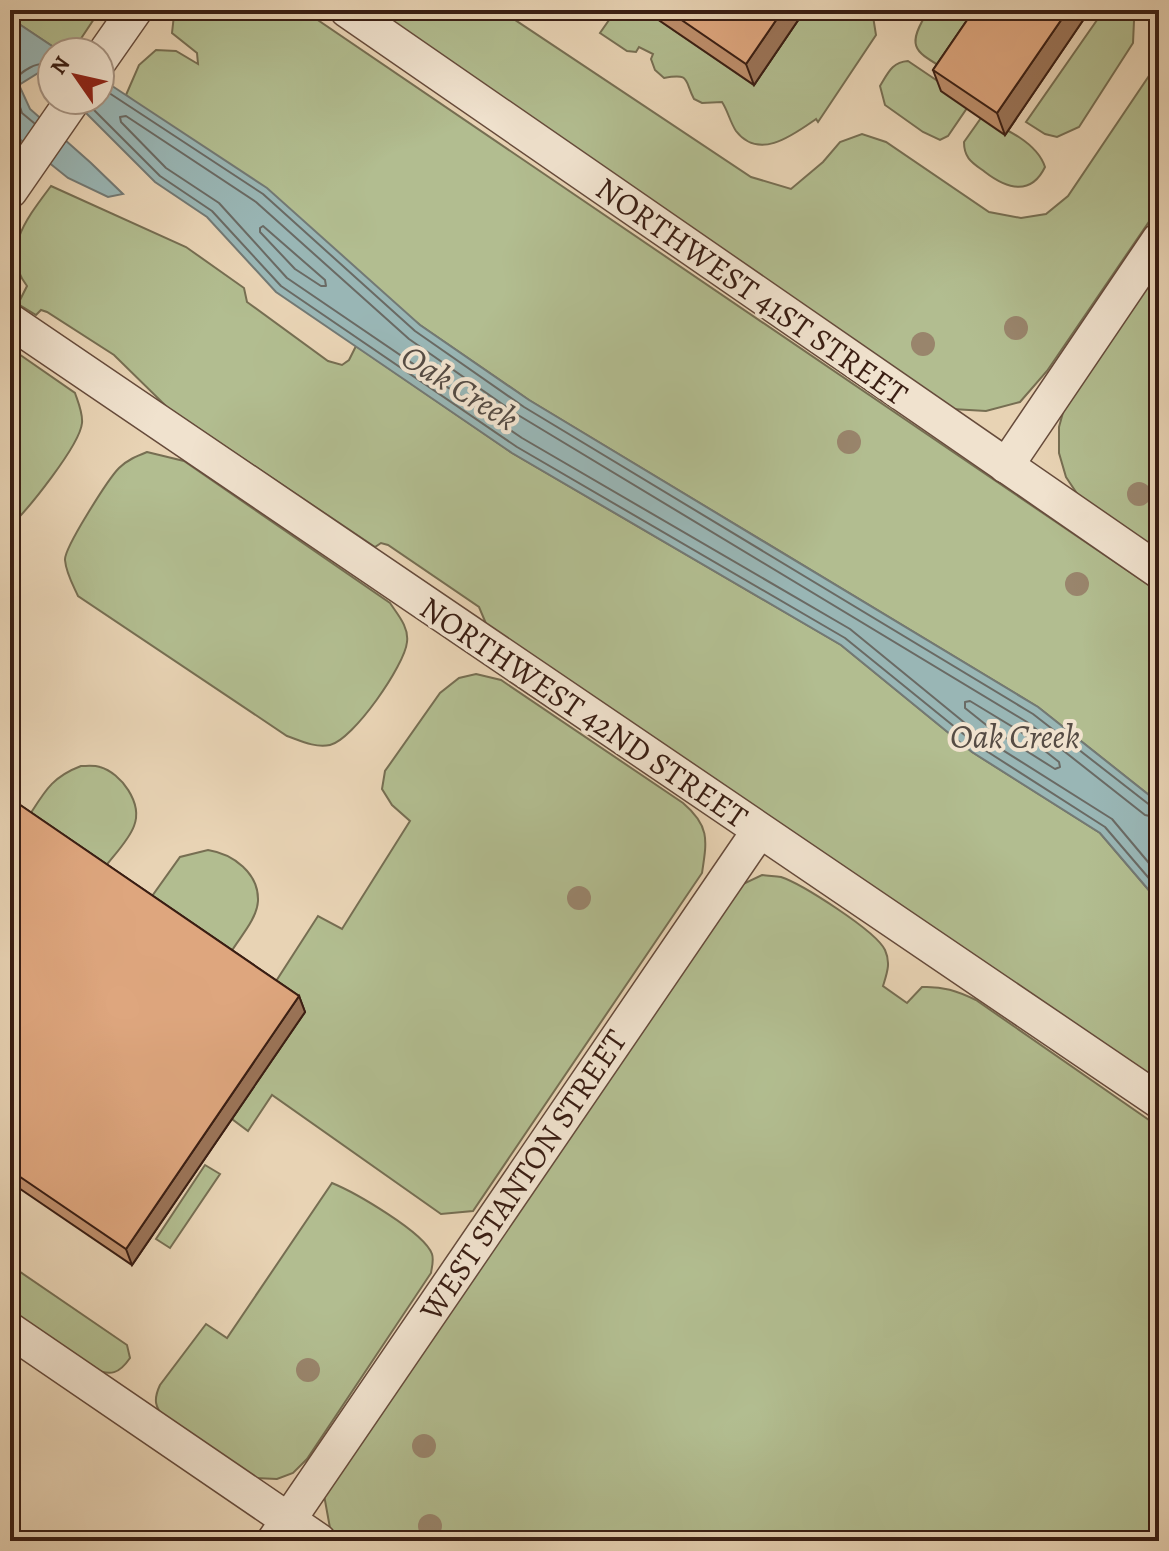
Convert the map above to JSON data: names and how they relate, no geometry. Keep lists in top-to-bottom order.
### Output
{
  "streets": {
    "street": ["NORTHWEST 41ST STREET", "NORTHWEST 42ND STREET", "WEST STANTON STREET"]
  },
  "crossings": [
    ["NORTHWEST 42ND STREET", "WEST STANTON STREET"]
  ],
  "water": ["Oak Creek"],
  "north": "top left"
}
